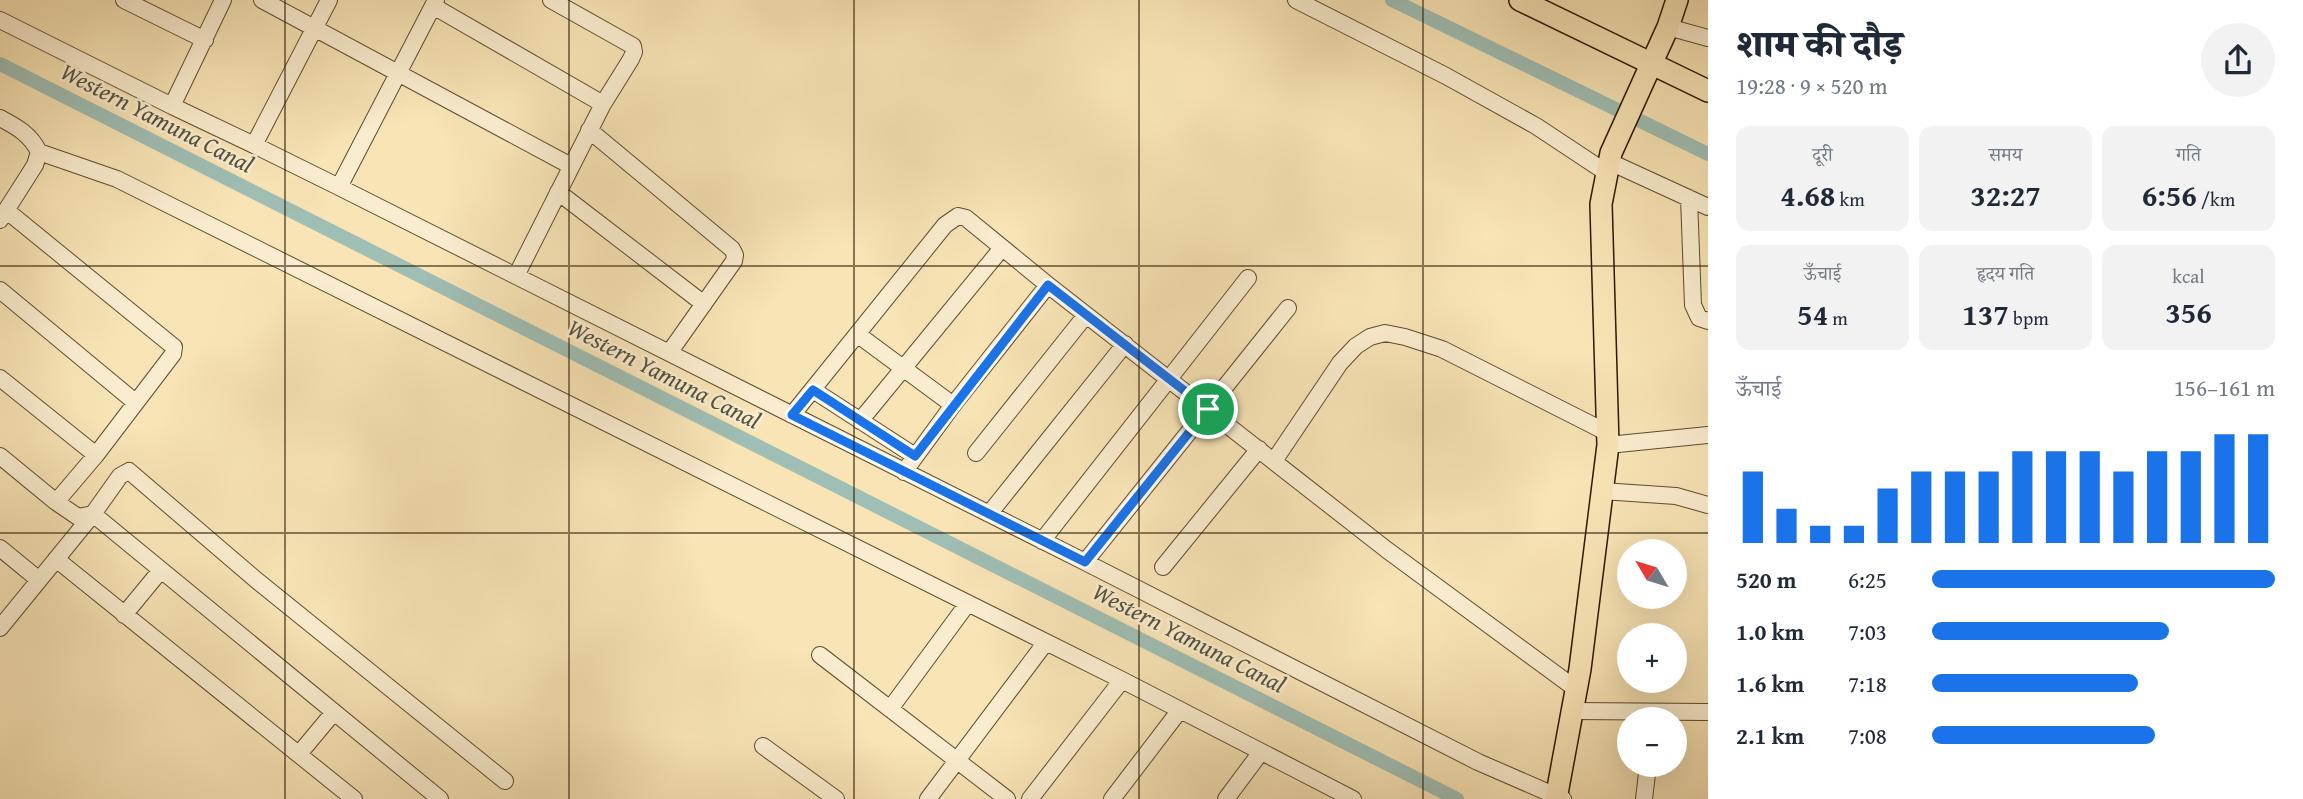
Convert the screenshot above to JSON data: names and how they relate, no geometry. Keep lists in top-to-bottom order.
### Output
{
  "water": ["Western Yamuna Canal"],
  "north": "top left",
  "page": {
    "heading": ["शाम की दौड़", "19:28 · 9 × 520 m"],
    "stats": [
      ["दूरी", "4.68 km"],
      ["समय", "32:27"],
      ["गति", "6:56 /km"],
      ["ऊँचाई", "54 m"],
      ["हृदय गति", "137 bpm"],
      ["kcal", "356"]
    ],
    "chart": ["ऊँचाई", "156–161 m"],
    "map_buttons": ["+", "−"],
    "list": [
      {
        "name": "520 m",
        "note": "6:25"
      },
      {
        "name": "1.0 km",
        "note": "7:03"
      },
      {
        "name": "1.6 km",
        "note": "7:18"
      },
      {
        "name": "2.1 km",
        "note": "7:08"
      }
    ]
  }
}
